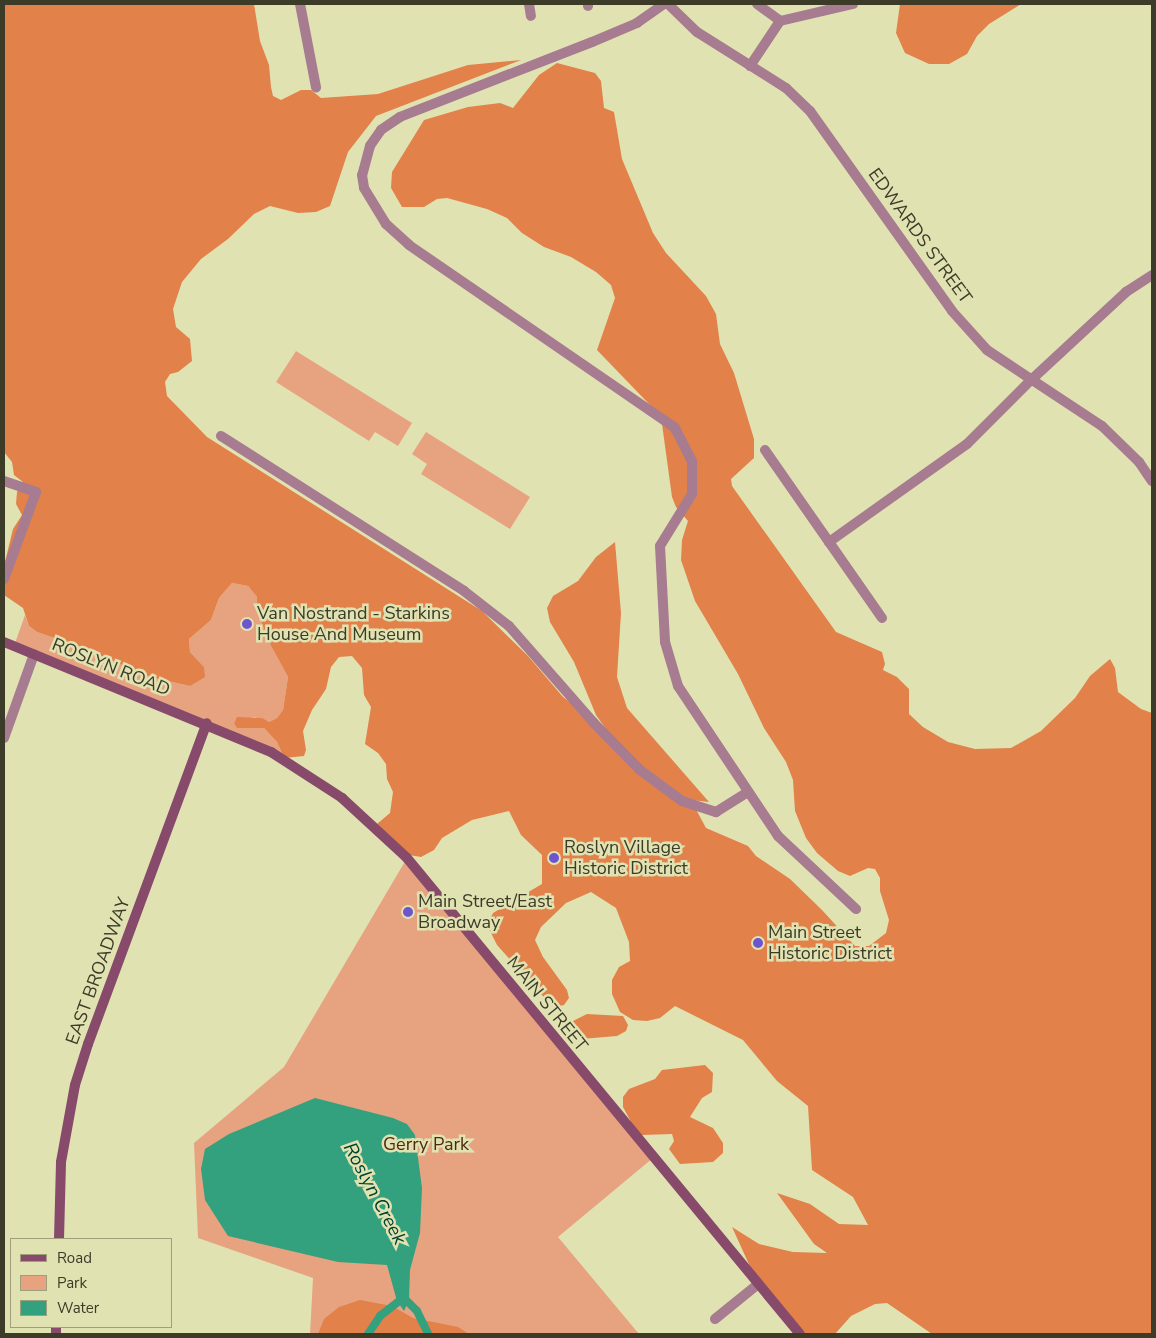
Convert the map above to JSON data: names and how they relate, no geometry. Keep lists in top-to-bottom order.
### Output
{
  "streets": {
    "main road": ["ROSLYN ROAD", "EAST BROADWAY", "MAIN STREET"],
    "street": ["EDWARDS STREET"]
  },
  "crossings": [
    ["ROSLYN ROAD", "EAST BROADWAY"],
    ["ROSLYN ROAD", "MAIN STREET"],
    ["EAST BROADWAY", "MAIN STREET"]
  ],
  "water": ["Roslyn Creek"],
  "parks": ["Gerry Park"],
  "places": [
    "Van Nostrand - Starkins House And Museum",
    "Roslyn Village Historic District",
    "Main Street/East Broadway",
    "Main Street Historic District"
  ],
  "legend": ["Road", "Park", "Water"]
}
